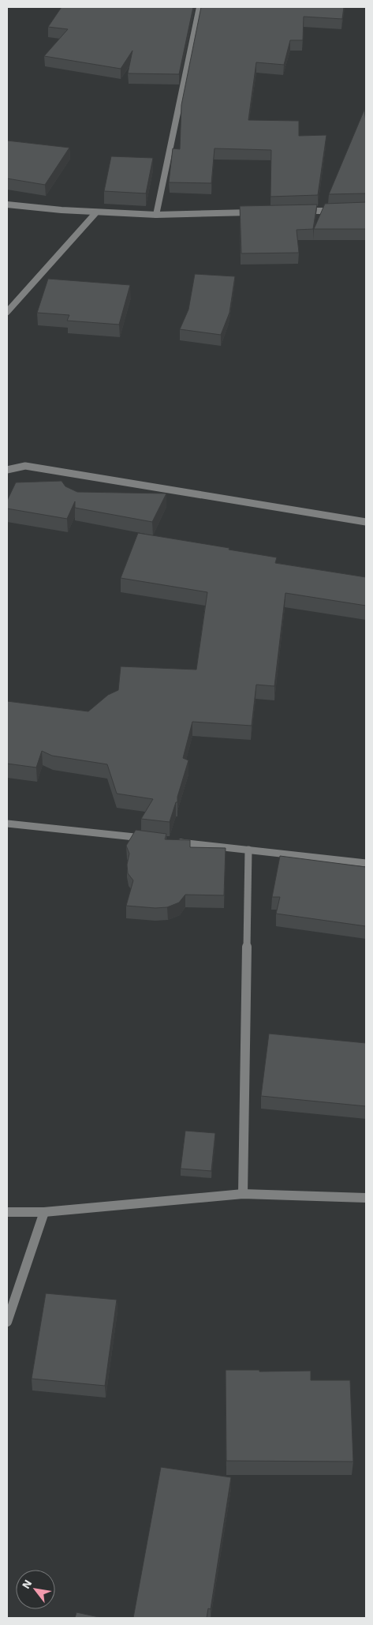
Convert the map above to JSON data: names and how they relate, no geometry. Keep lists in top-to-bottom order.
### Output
{
  "north": "top left"
}
